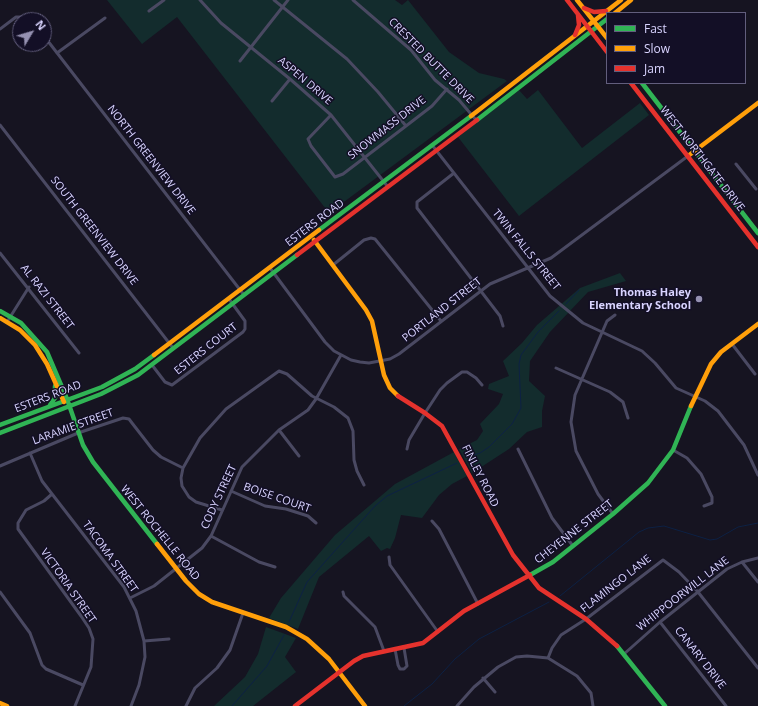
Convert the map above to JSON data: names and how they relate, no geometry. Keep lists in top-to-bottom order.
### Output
{
  "streets": {
    "main road": [
      "WEST NORTHGATE DRIVE",
      "ESTERS ROAD",
      "PORTLAND STREET",
      "FINLEY ROAD",
      "CHEYENNE STREET",
      "WEST ROCHELLE ROAD"
    ],
    "street": [
      "CRESTED BUTTE DRIVE",
      "ASPEN DRIVE",
      "SNOWMASS DRIVE",
      "NORTH GREENVIEW DRIVE",
      "SOUTH GREENVIEW DRIVE",
      "TWIN FALLS STREET",
      "AL RAZI STREET",
      "ESTERS COURT",
      "LARAMIE STREET",
      "CODY STREET",
      "BOISE COURT",
      "TACOMA STREET",
      "FLAMINGO LANE",
      "VICTORIA STREET",
      "WHIPPOORWILL LANE",
      "CANARY DRIVE"
    ]
  },
  "crossings": [
    ["CRESTED BUTTE DRIVE", "SNOWMASS DRIVE"],
    ["CRESTED BUTTE DRIVE", "ESTERS ROAD"],
    ["ASPEN DRIVE", "SNOWMASS DRIVE"],
    ["ASPEN DRIVE", "ESTERS ROAD"],
    ["WEST NORTHGATE DRIVE", "PORTLAND STREET"],
    ["NORTH GREENVIEW DRIVE", "ESTERS ROAD"],
    ["ESTERS ROAD", "SOUTH GREENVIEW DRIVE"],
    ["ESTERS ROAD", "TWIN FALLS STREET"],
    ["ESTERS ROAD", "PORTLAND STREET"],
    ["ESTERS ROAD", "ESTERS COURT"],
    ["ESTERS ROAD", "FINLEY ROAD"],
    ["ESTERS ROAD", "WEST ROCHELLE ROAD"],
    ["TWIN FALLS STREET", "PORTLAND STREET"],
    ["TWIN FALLS STREET", "CHEYENNE STREET"],
    ["PORTLAND STREET", "FINLEY ROAD"],
    ["PORTLAND STREET", "CODY STREET"],
    ["LARAMIE STREET", "WEST ROCHELLE ROAD"],
    ["LARAMIE STREET", "TACOMA STREET"],
    ["FINLEY ROAD", "CHEYENNE STREET"],
    ["FINLEY ROAD", "FLAMINGO LANE"],
    ["FINLEY ROAD", "WHIPPOORWILL LANE"],
    ["CODY STREET", "BOISE COURT"],
    ["CODY STREET", "WEST ROCHELLE ROAD"],
    ["CODY STREET", "TACOMA STREET"],
    ["CHEYENNE STREET", "WEST ROCHELLE ROAD"],
    ["TACOMA STREET", "VICTORIA STREET"],
    ["FLAMINGO LANE", "WHIPPOORWILL LANE"],
    ["WHIPPOORWILL LANE", "CANARY DRIVE"]
  ],
  "places": ["Thomas Haley Elementary School"],
  "legend": ["Fast", "Slow", "Jam"],
  "north": "top right"
}
